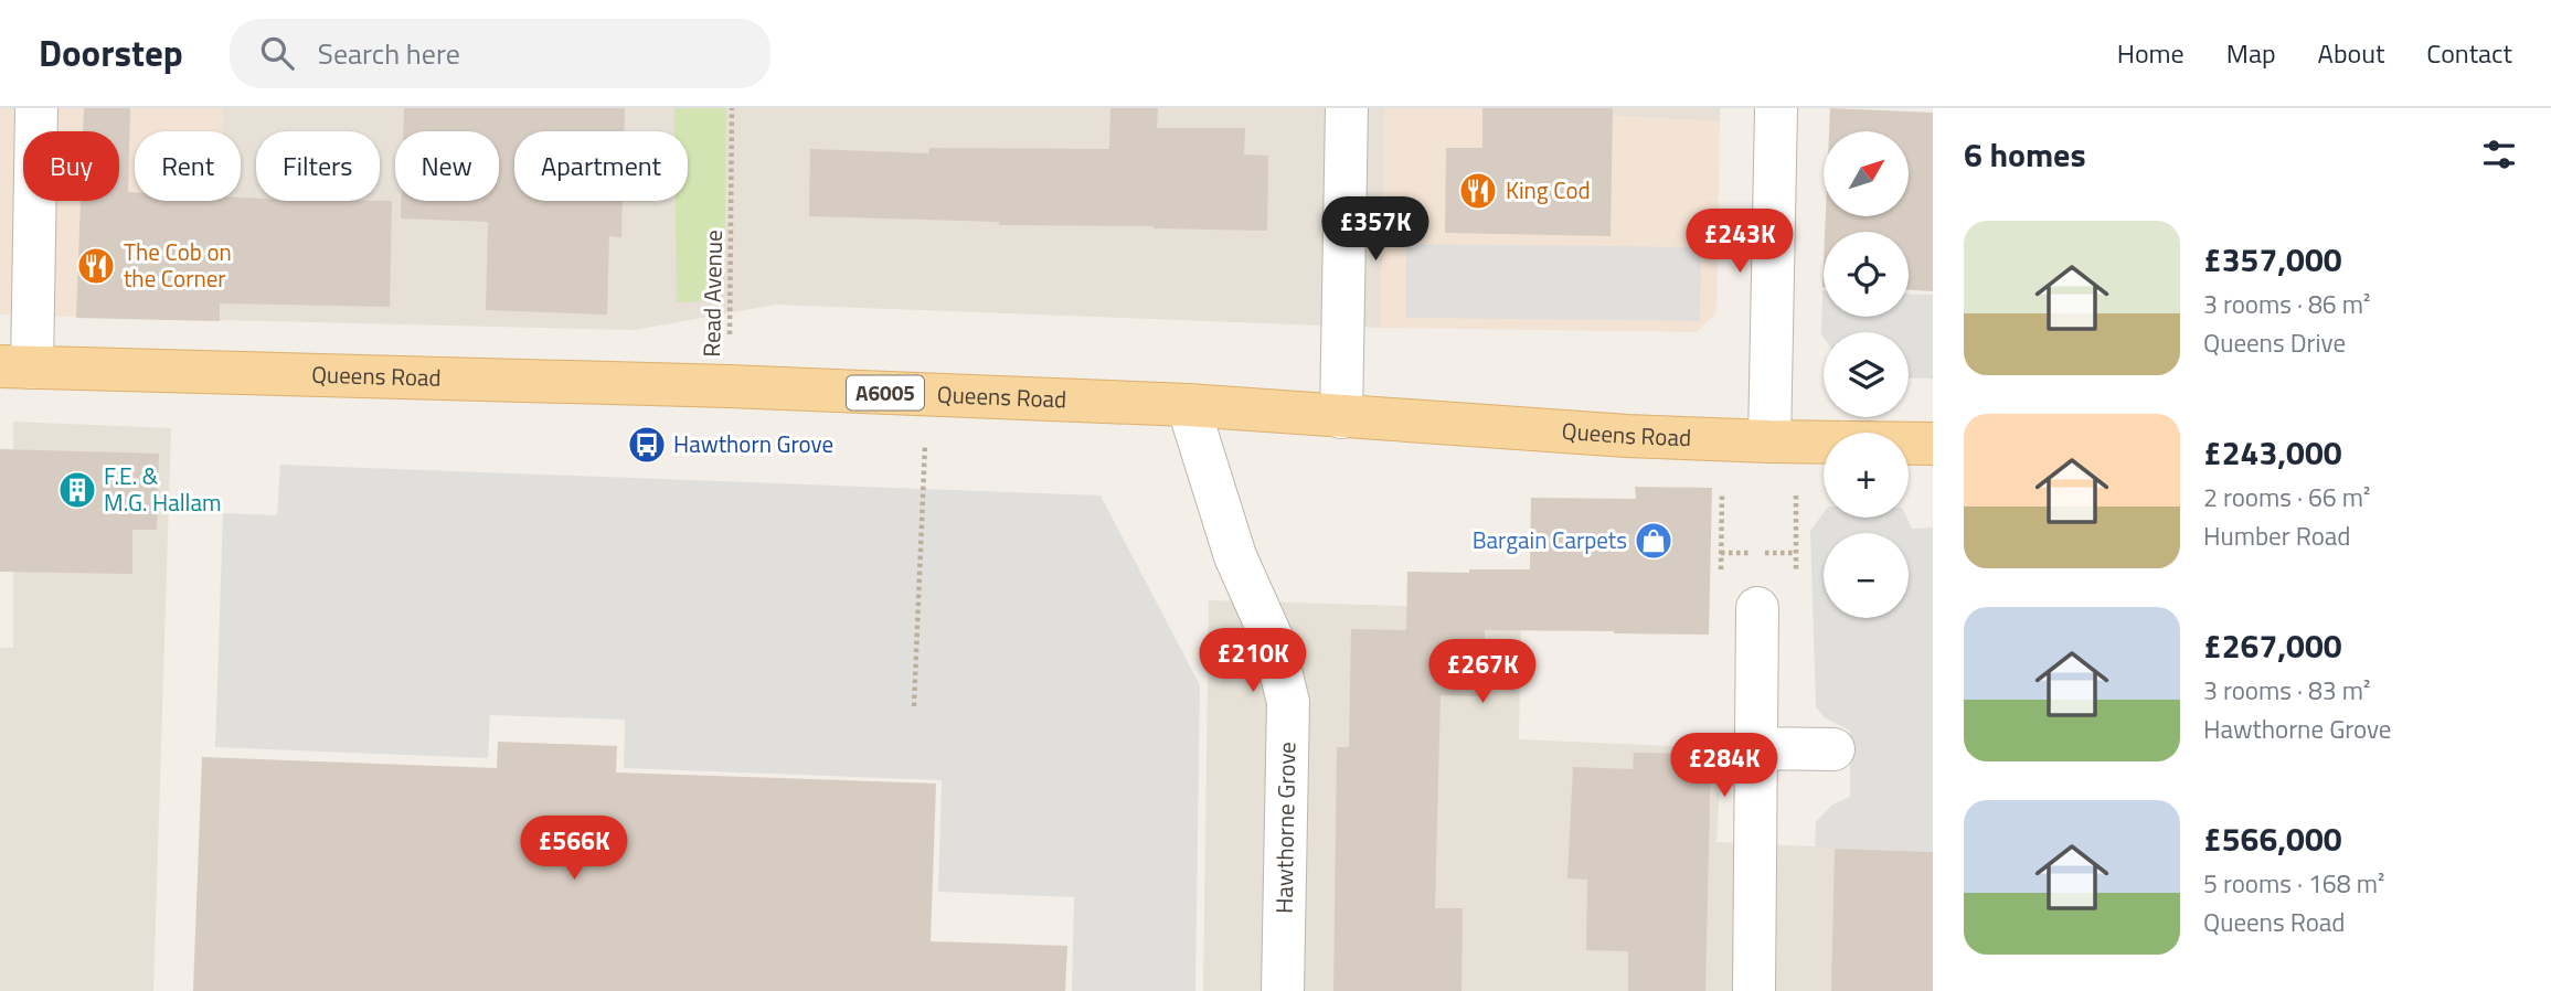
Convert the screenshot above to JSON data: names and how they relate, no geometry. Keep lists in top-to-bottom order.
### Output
{
  "streets": {
    "main road": ["Queens Road", "A6005"],
    "street": ["Hawthorne Grove"],
    "path": ["Read Avenue"]
  },
  "crossings": [
    ["Read Avenue", "Queens Road"],
    ["Queens Road", "A6005"],
    ["Queens Road", "Hawthorne Grove"]
  ],
  "places": {
    "restaurant": ["King Cod", "The Cob on the Corner"],
    "bus stop": ["Hawthorn Grove"],
    "building": ["F.E. & M.G. Hallam"],
    "shop": ["Bargain Carpets"]
  },
  "north": "top right",
  "page": {
    "header": "Doorstep",
    "search": "Search here",
    "nav": [
      "Home",
      "Map",
      "About",
      "Contact"
    ],
    "heading": "6 homes",
    "map_buttons": ["+", "−"],
    "chip": [
      "Buy",
      "Rent",
      "Filters",
      "New",
      "Apartment"
    ],
    "price": [
      "£357K",
      "£243K",
      "£210K",
      "£267K",
      "£284K",
      "£566K"
    ],
    "list": [
      {
        "name": "£357,000",
        "note": "3 rooms · 86 m² · Queens Drive"
      },
      {
        "name": "£243,000",
        "note": "2 rooms · 66 m² · Humber Road"
      },
      {
        "name": "£267,000",
        "note": "3 rooms · 83 m² · Hawthorne Grove"
      },
      {
        "name": "£566,000",
        "note": "5 rooms · 168 m² · Queens Road"
      }
    ]
  }
}
